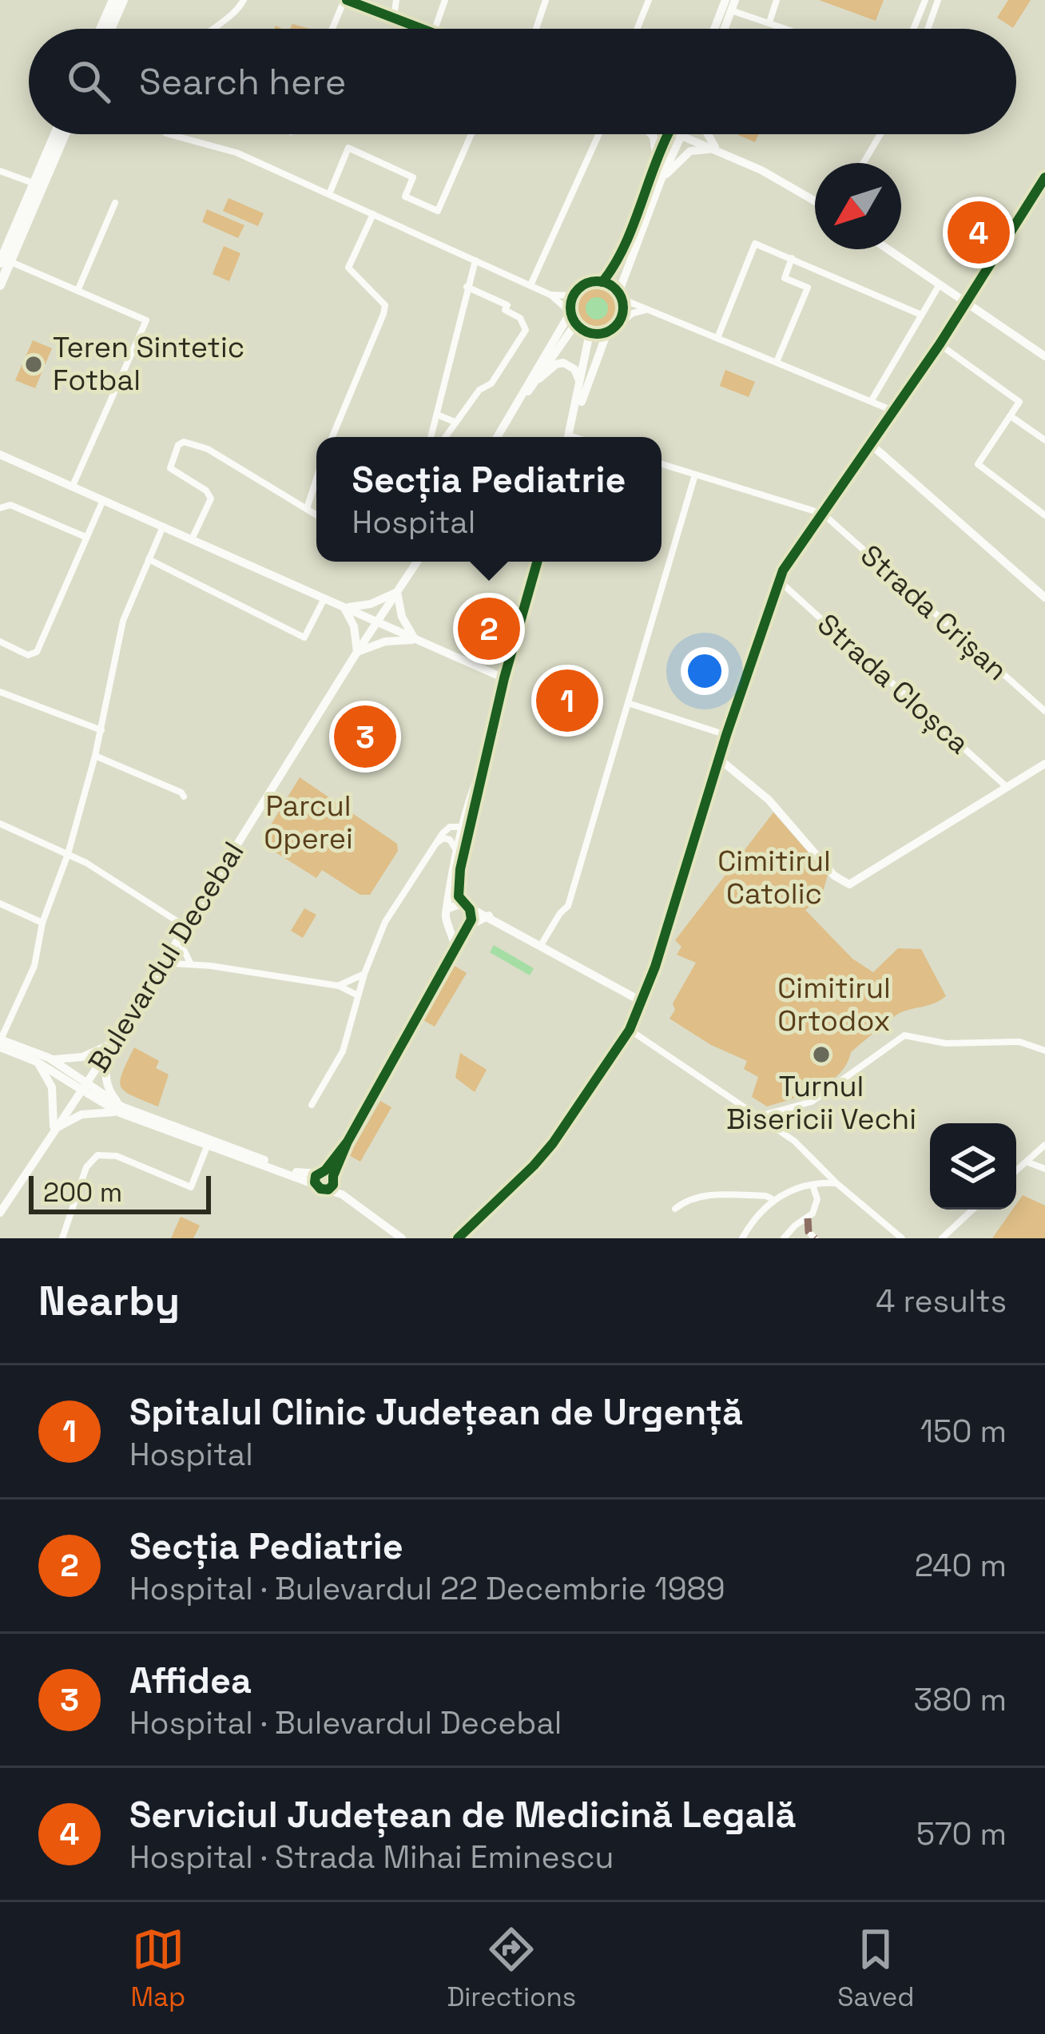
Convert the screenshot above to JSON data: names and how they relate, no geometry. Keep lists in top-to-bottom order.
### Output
{
  "streets": {
    "street": ["Strada Crișan", "Strada Cloșca", "Bulevardul Decebal"]
  },
  "parks": ["Parcul Operei", "Cimitirul Catolic", "Cimitirul Ortodox"],
  "places": ["Teren Sintetic Fotbal", "Turnul Bisericii Vechi"],
  "scale_bar": "200 m",
  "north": "bottom left",
  "page": {
    "search": "Search here",
    "pins": [
      "4",
      "2",
      "1",
      "3"
    ],
    "popup": ["Secția Pediatrie", "Hospital"],
    "scale": "200 m",
    "heading": ["Nearby", "4 results"],
    "list": [
      {
        "mark": "1",
        "name": "Spitalul Clinic Județean de Urgență",
        "note": "Hospital",
        "value": "150 m"
      },
      {
        "mark": "2",
        "name": "Secția Pediatrie",
        "note": "Hospital · Bulevardul 22 Decembrie 1989",
        "value": "240 m"
      },
      {
        "mark": "3",
        "name": "Affidea",
        "note": "Hospital · Bulevardul Decebal",
        "value": "380 m"
      },
      {
        "mark": "4",
        "name": "Serviciul Județean de Medicină Legală",
        "note": "Hospital · Strada Mihai Eminescu",
        "value": "570 m"
      }
    ],
    "nav": ["Map", "Directions", "Saved"]
  }
}
